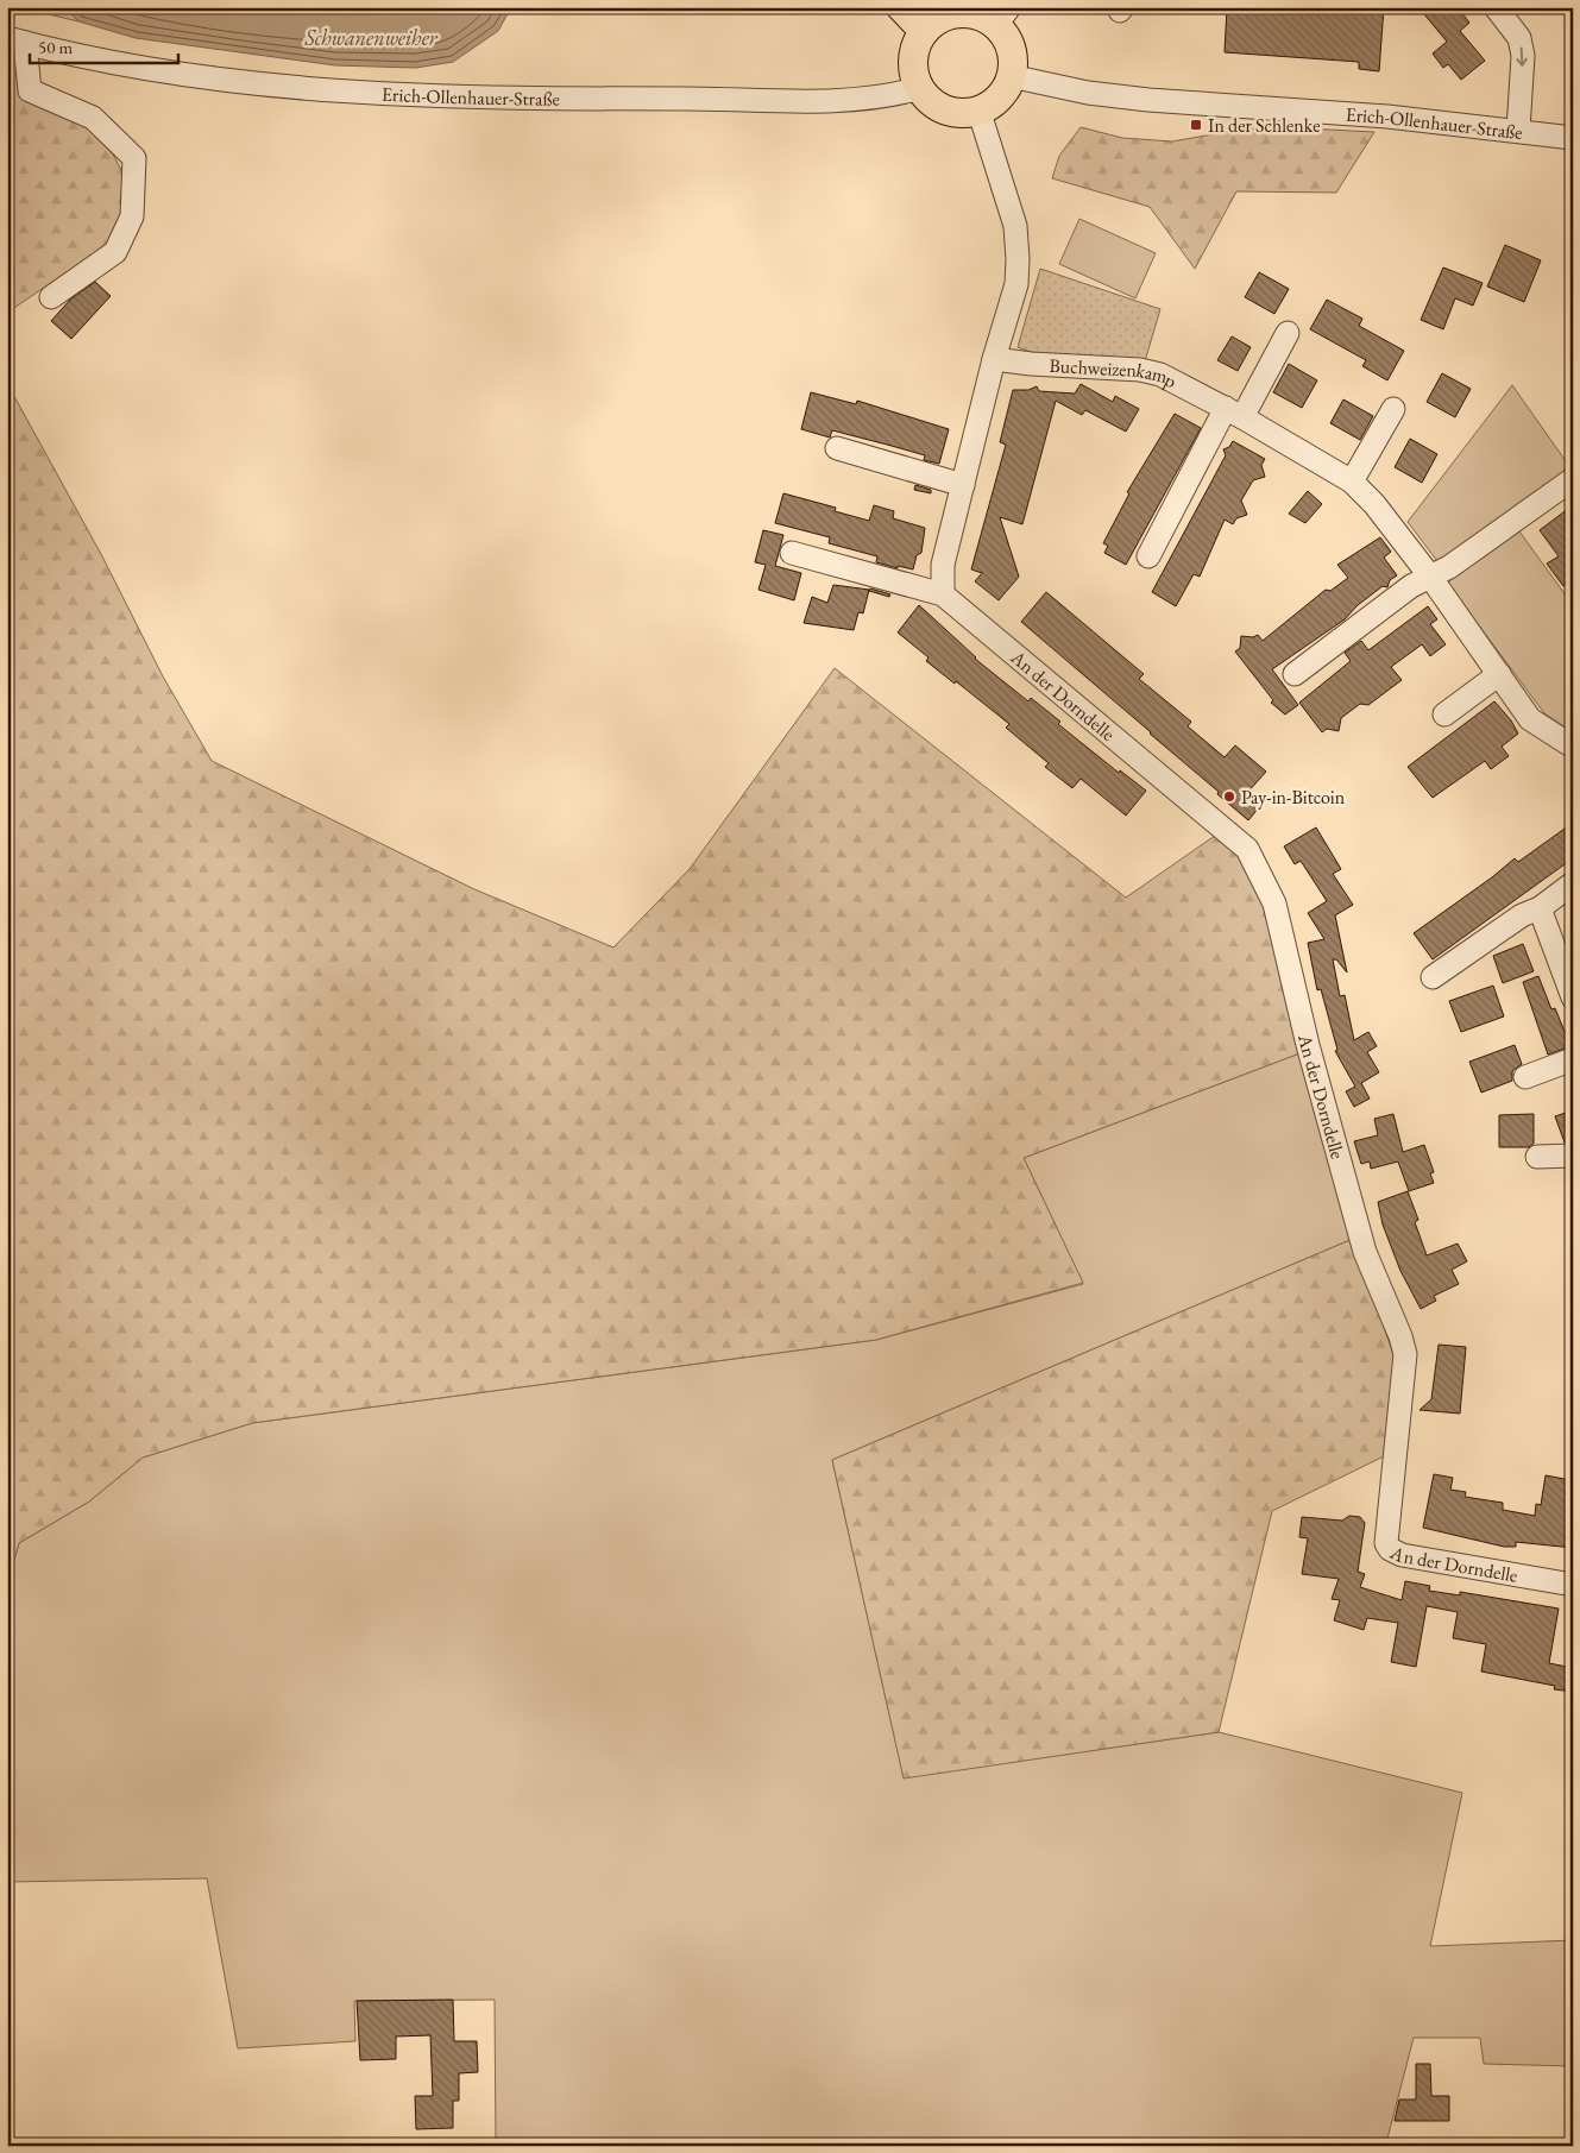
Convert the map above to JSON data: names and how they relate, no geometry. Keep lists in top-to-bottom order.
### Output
{
  "streets": {
    "street": ["Erich-Ollenhauer-Straße", "Buchweizenkamp", "An der Dorndelle"]
  },
  "water": ["Schwanenweiher"],
  "places": {
    "transit": ["In der Schlenke"],
    "other": ["Pay-in-Bitcoin"]
  },
  "scale_bar": "50 m"
}
